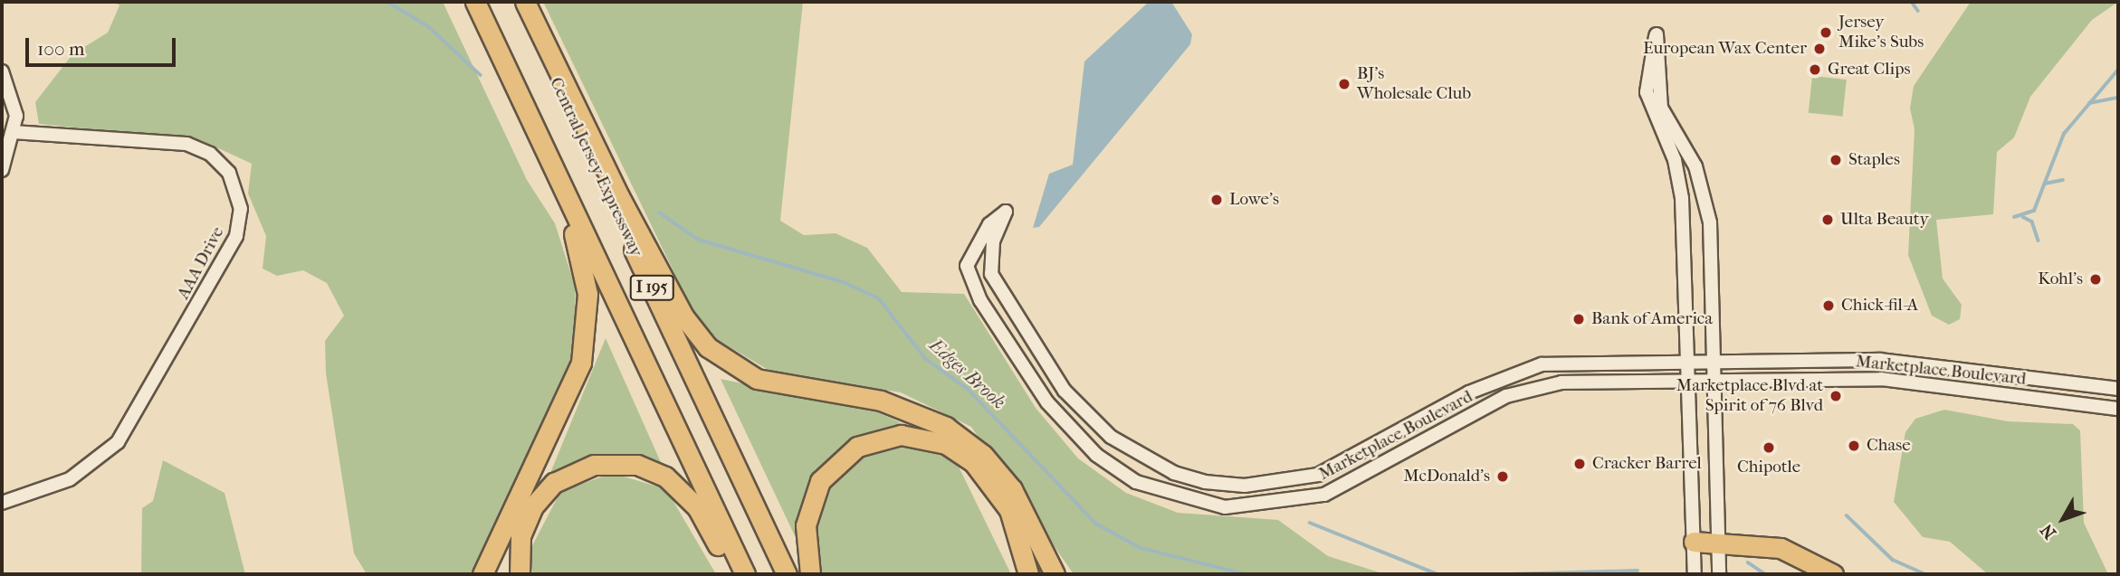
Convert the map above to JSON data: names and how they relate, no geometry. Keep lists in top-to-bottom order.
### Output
{
  "streets": {
    "highway": ["Central Jersey Expressway", "I 195"],
    "street": ["AAA Drive", "Marketplace Boulevard"]
  },
  "water": ["Edges Brook"],
  "places": [
    "Jersey Mike's Subs",
    "European Wax Center",
    "Great Clips",
    "BJ's Wholesale Club",
    "Staples",
    "Lowe's",
    "Ulta Beauty",
    "Kohl's",
    "Chick-fil-A",
    "Bank of America",
    "Marketplace Blvd at Spirit of 76 Blvd",
    "Chase",
    "Chipotle",
    "Cracker Barrel",
    "McDonald's"
  ],
  "scale_bar": "100 m",
  "north": "bottom left"
}
